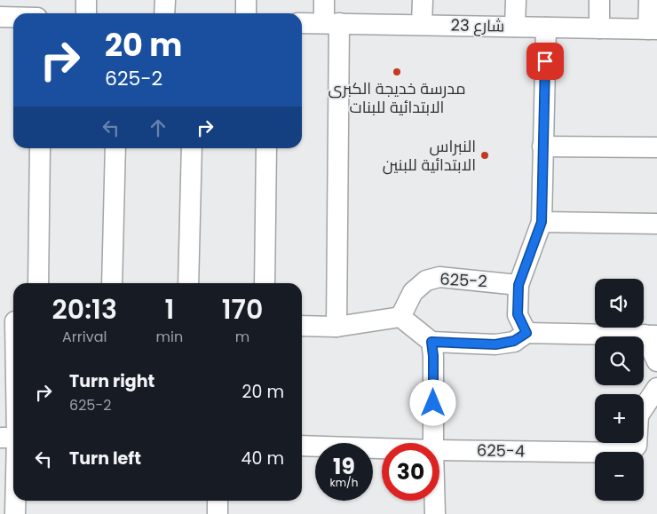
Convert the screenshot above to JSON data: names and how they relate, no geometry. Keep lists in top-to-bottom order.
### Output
{
  "streets": {
    "street": ["شارع 23", "625-2", "625-4"]
  },
  "places": ["مدرسة خديجة الكبرى الابتدائية للبنات", "النبراس الابتدائية للبنين"],
  "page": {
    "turn": ["20 m", "625-2"],
    "map_buttons": ["+", "−"],
    "eta": [
      "20:13",
      "Arrival",
      "1",
      "min",
      "170",
      "m"
    ],
    "list": [
      {
        "name": "Turn right",
        "note": "625-2",
        "value": "20 m"
      },
      {
        "name": "Turn left",
        "value": "40 m"
      }
    ],
    "speed": "19 km/h",
    "limit": "30"
  }
}
